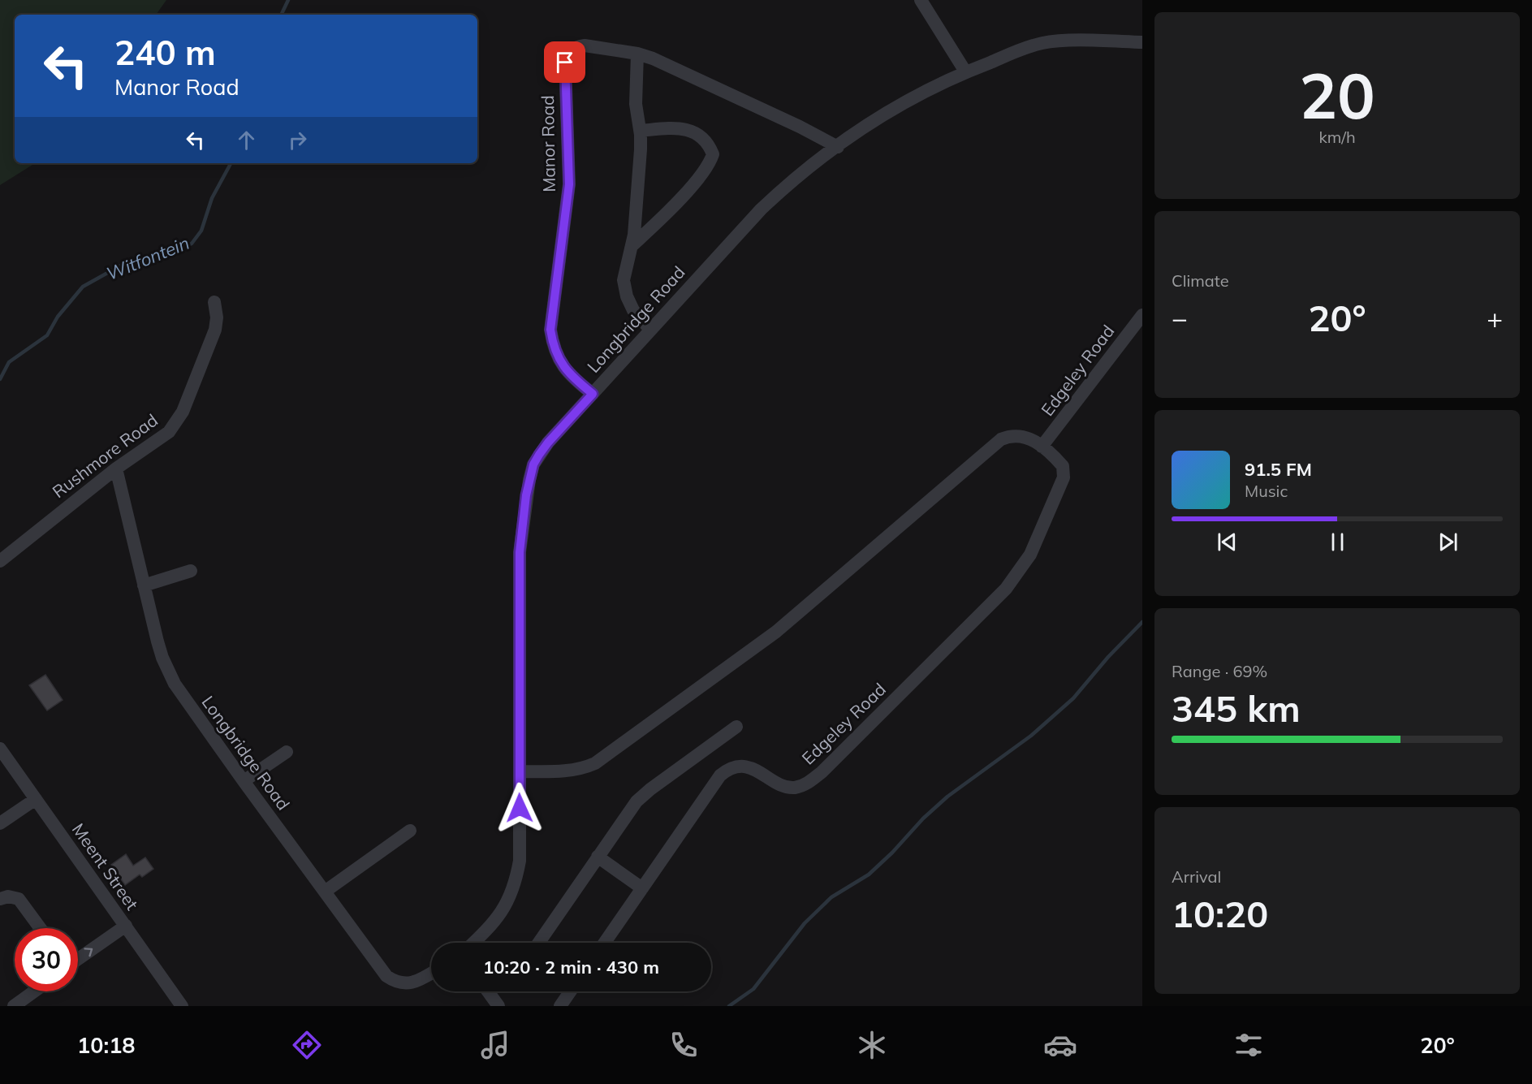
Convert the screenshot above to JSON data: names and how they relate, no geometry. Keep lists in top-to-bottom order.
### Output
{
  "streets": {
    "street": [
      "Manor Road",
      "Longbridge Road",
      "Edgeley Road",
      "Rushmore Road",
      "Meent Street"
    ]
  },
  "crossings": [
    ["Manor Road", "Longbridge Road"],
    ["Longbridge Road", "Edgeley Road"],
    ["Longbridge Road", "Rushmore Road"]
  ],
  "water": ["Witfontein"],
  "page": {
    "tile": [
      ["20", "km/h"],
      "Climate",
      ["Range · 69%", "345 km"],
      ["Arrival", "10:20"]
    ],
    "turn": ["240 m", "Manor Road"],
    "heat": ["−", "20°", "+"],
    "song": ["91.5 FM", "Music"],
    "limit": "30",
    "trip": "10:20 · 2 min · 430 m",
    "tabs": ["10:18", "20°"]
  }
}
